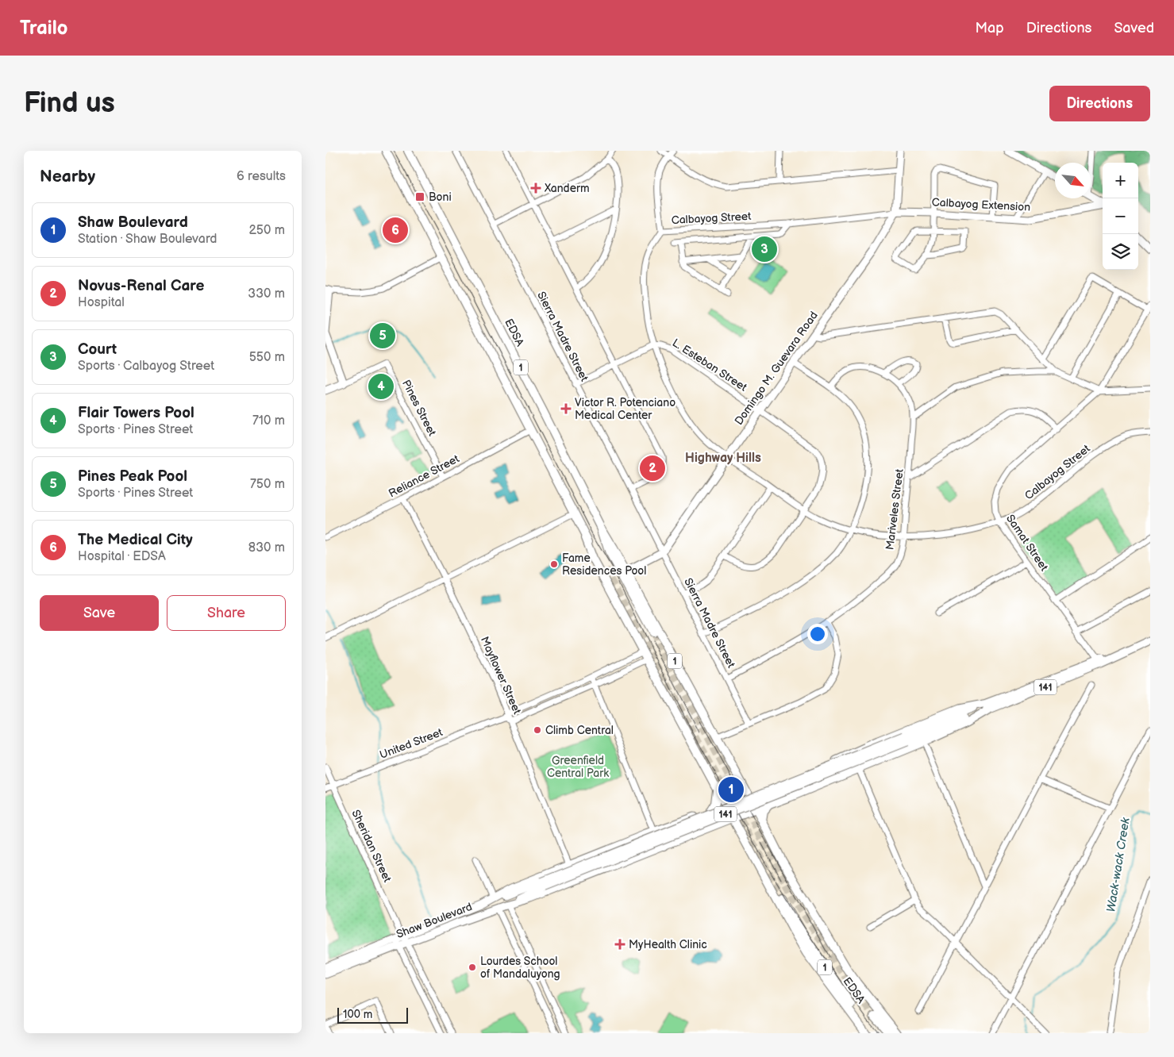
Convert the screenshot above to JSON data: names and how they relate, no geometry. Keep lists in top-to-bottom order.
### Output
{
  "streets": {
    "highway": ["EDSA", "1"],
    "main road": [
      "Calbayog Extension",
      "Domingo M. Guevara Road",
      "Pines Street",
      "141",
      "Shaw Boulevard"
    ],
    "street": [
      "Calbayog Street",
      "Sierra Madre Street",
      "L. Esteban Street",
      "Reliance Street",
      "Mariveles Street",
      "Samat Street",
      "Mayflower Street",
      "United Street",
      "Sheridan Street"
    ]
  },
  "crossings": [
    ["Calbayog Extension", "Calbayog Street"],
    ["Calbayog Extension", "Domingo M. Guevara Road"],
    ["Calbayog Street", "L. Esteban Street"],
    ["Calbayog Street", "Domingo M. Guevara Road"],
    ["Calbayog Street", "Mariveles Street"],
    ["Calbayog Street", "Samat Street"],
    ["EDSA", "1"],
    ["Sierra Madre Street", "L. Esteban Street"],
    ["Sierra Madre Street", "Domingo M. Guevara Road"],
    ["Sierra Madre Street", "Mariveles Street"],
    ["L. Esteban Street", "Domingo M. Guevara Road"],
    ["1", "Domingo M. Guevara Road"],
    ["1", "Reliance Street"],
    ["1", "United Street"],
    ["1", "Shaw Boulevard"],
    ["Pines Street", "Reliance Street"],
    ["Reliance Street", "Mayflower Street"],
    ["Samat Street", "Shaw Boulevard"],
    ["Mayflower Street", "United Street"],
    ["Mayflower Street", "Shaw Boulevard"],
    ["141", "Shaw Boulevard"],
    ["United Street", "Sheridan Street"],
    ["Sheridan Street", "Shaw Boulevard"]
  ],
  "districts": ["Highway Hills"],
  "water": ["Wack-wack Creek"],
  "parks": ["Greenfield Central Park"],
  "places": {
    "health": ["Xanderm", "Victor R. Potenciano Medical Center", "MyHealth Clinic"],
    "transit": ["Boni"],
    "other": ["Fame Residences Pool", "Climb Central", "Lourdes School of Mandaluyong"]
  },
  "scale_bar": "100 m",
  "north": "bottom right",
  "page": {
    "header": "Trailo",
    "nav": ["Map", "Directions", "Saved"],
    "buttons": [
      "Directions",
      ["Save", "Share"]
    ],
    "title": "Find us",
    "heading": ["Nearby", "6 results"],
    "map_buttons": ["+", "−"],
    "list": [
      {
        "mark": "1",
        "name": "Shaw Boulevard",
        "note": "Station · Shaw Boulevard",
        "value": "250 m"
      },
      {
        "mark": "2",
        "name": "Novus-Renal Care",
        "note": "Hospital",
        "value": "330 m"
      },
      {
        "mark": "3",
        "name": "Court",
        "note": "Sports · Calbayog Street",
        "value": "550 m"
      },
      {
        "mark": "4",
        "name": "Flair Towers Pool",
        "note": "Sports · Pines Street",
        "value": "710 m"
      },
      {
        "mark": "5",
        "name": "Pines Peak Pool",
        "note": "Sports · Pines Street",
        "value": "750 m"
      },
      {
        "mark": "6",
        "name": "The Medical City",
        "note": "Hospital · EDSA",
        "value": "830 m"
      }
    ],
    "pins": [
      "6",
      "3",
      "5",
      "4",
      "2",
      "1"
    ],
    "scale": "100 m"
  }
}
